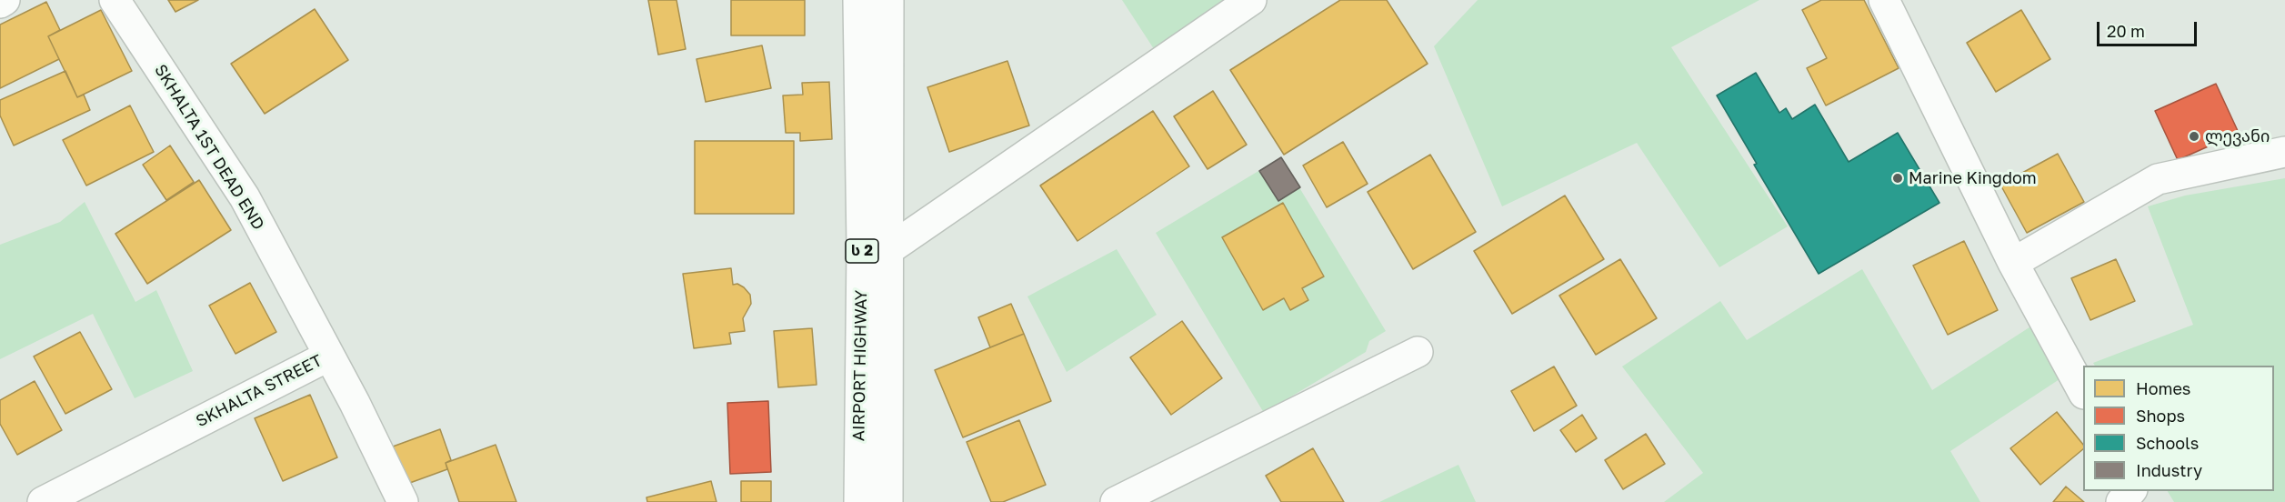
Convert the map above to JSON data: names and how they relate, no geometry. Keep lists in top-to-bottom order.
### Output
{
  "streets": {
    "main road": [
      "SKHALTA 1ST DEAD END",
      "ს 2",
      "AIRPORT HIGHWAY",
      "SKHALTA STREET"
    ]
  },
  "crossings": [
    ["SKHALTA 1ST DEAD END", "SKHALTA STREET"]
  ],
  "places": ["ლევანი", "Marine Kingdom"],
  "legend": [
    "Homes",
    "Shops",
    "Schools",
    "Industry"
  ],
  "scale_bar": "20 m"
}
